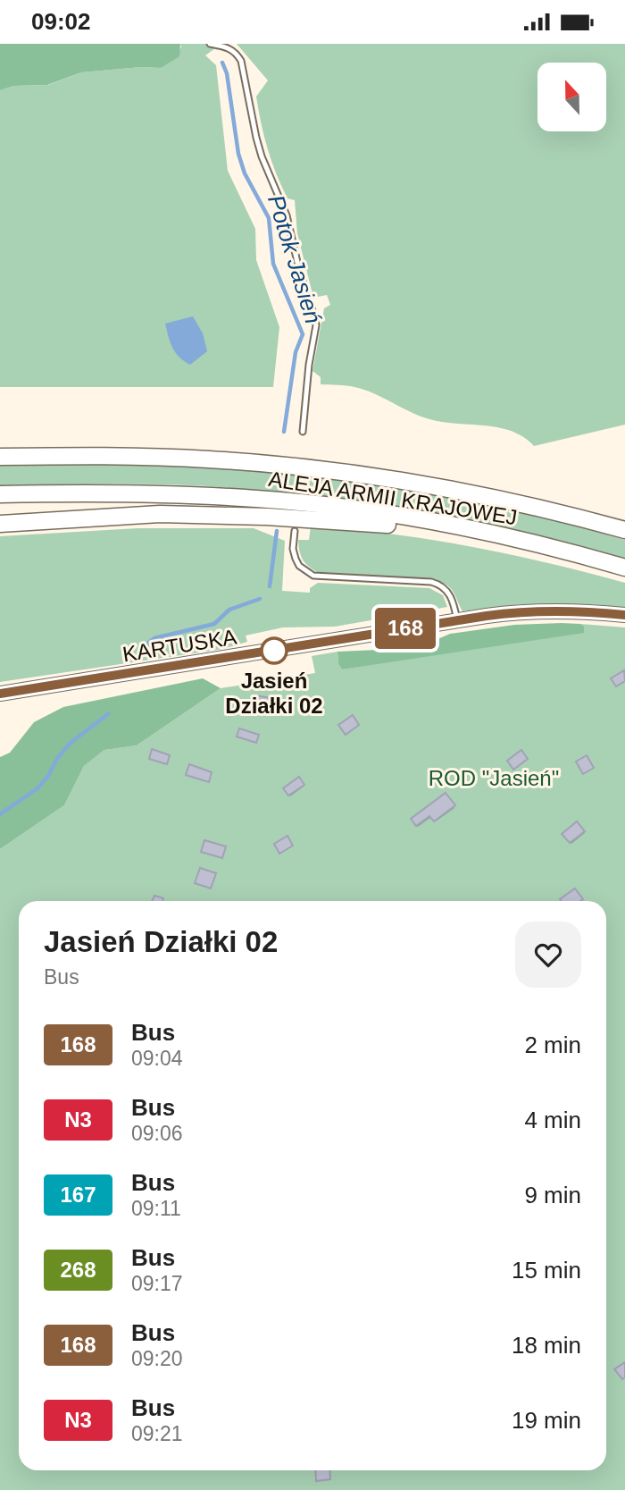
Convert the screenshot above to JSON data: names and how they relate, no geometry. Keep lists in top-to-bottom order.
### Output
{
  "streets": {
    "main road": ["ALEJA ARMII KRAJOWEJ"],
    "street": ["KARTUSKA"]
  },
  "water": ["Potok Jasień"],
  "parks": ["ROD \"Jasień\""],
  "places": ["Jasień Działki 02"],
  "lines": ["bus line 168"],
  "north": "top",
  "page": {
    "status": "09:02",
    "on_map": "168",
    "heading": ["Jasień Działki 02", "Bus"],
    "list": [
      {
        "mark": "168",
        "name": "Bus",
        "note": "09:04",
        "value": "2 min"
      },
      {
        "mark": "N3",
        "name": "Bus",
        "note": "09:06",
        "value": "4 min"
      },
      {
        "mark": "167",
        "name": "Bus",
        "note": "09:11",
        "value": "9 min"
      },
      {
        "mark": "268",
        "name": "Bus",
        "note": "09:17",
        "value": "15 min"
      },
      {
        "mark": "168",
        "name": "Bus",
        "note": "09:20",
        "value": "18 min"
      },
      {
        "mark": "N3",
        "name": "Bus",
        "note": "09:21",
        "value": "19 min"
      }
    ]
  }
}
